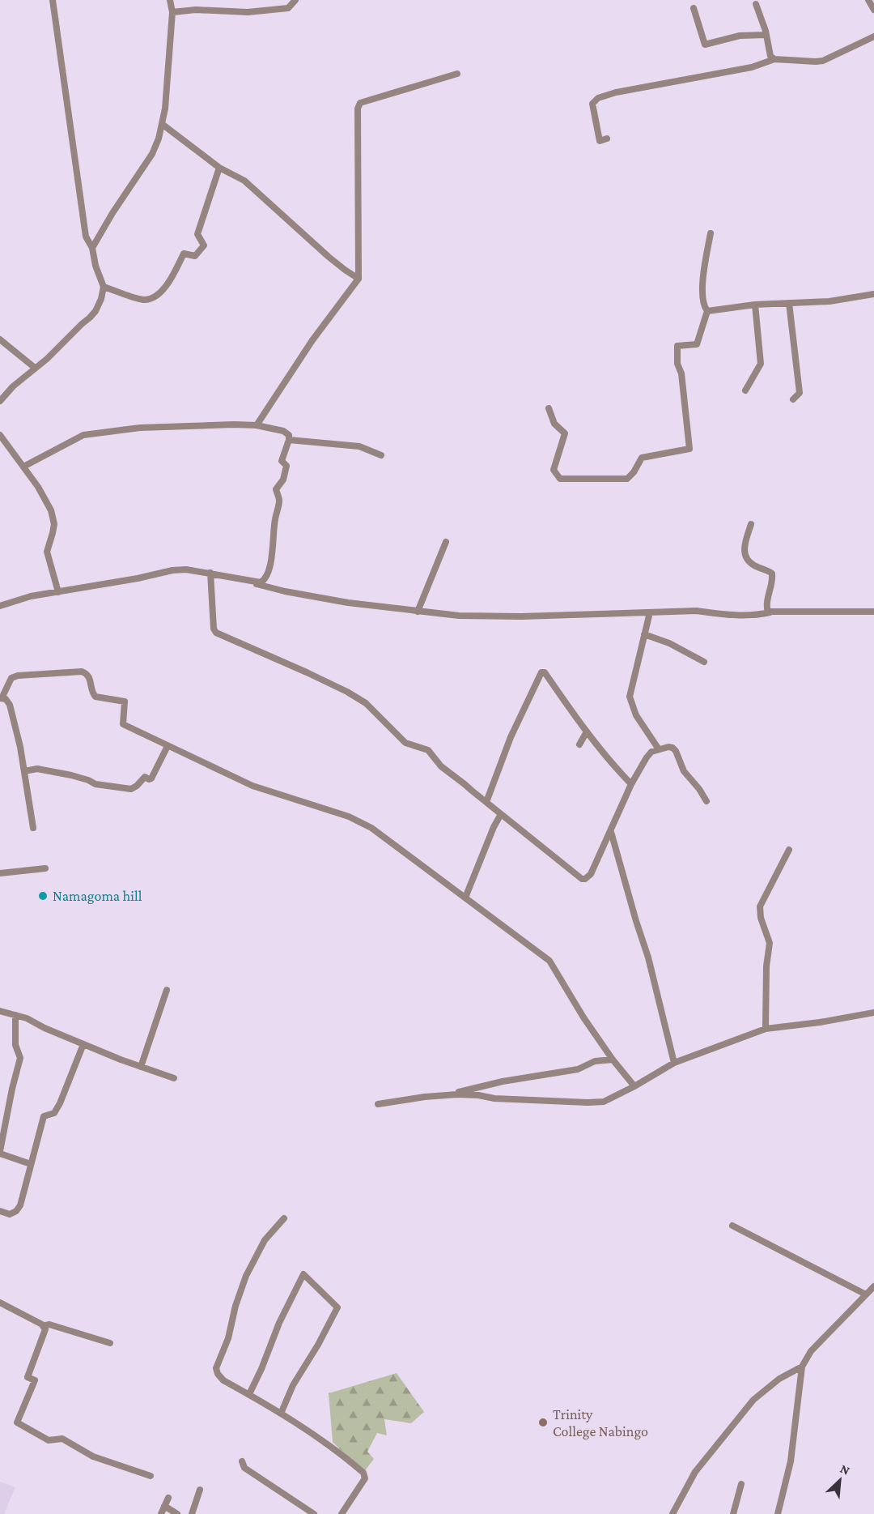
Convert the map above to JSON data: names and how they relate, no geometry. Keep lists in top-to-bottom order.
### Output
{
  "places": ["Namagoma hill", "Trinity College Nabingo"],
  "north": "top right"
}
